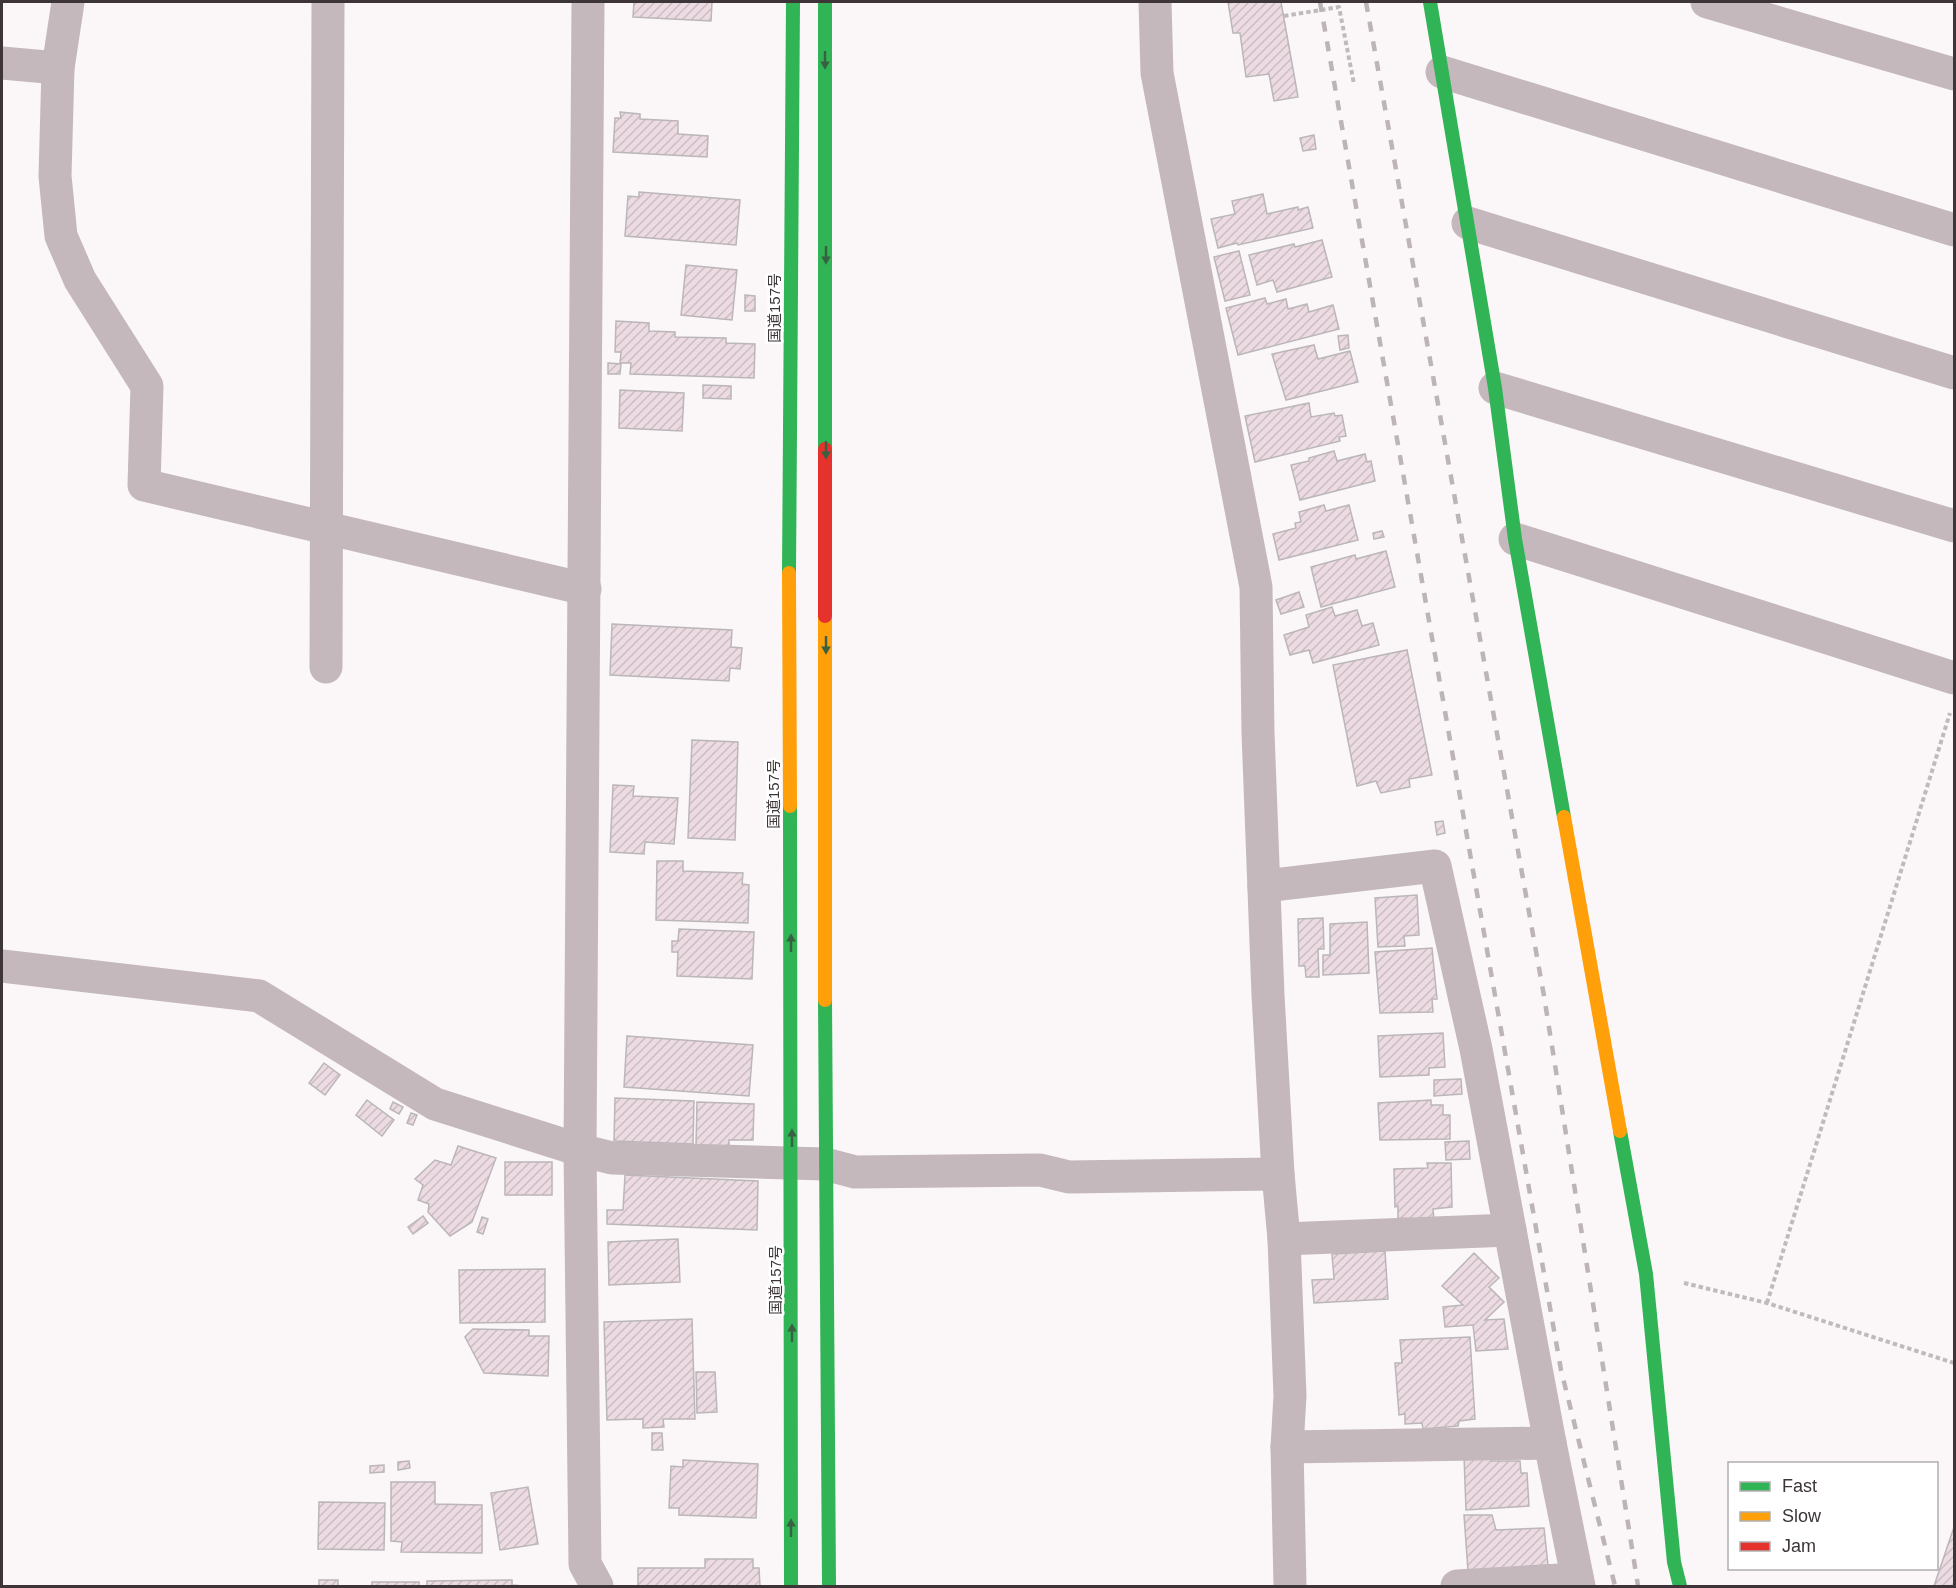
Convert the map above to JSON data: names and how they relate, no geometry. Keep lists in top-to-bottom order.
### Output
{
  "streets": {
    "main road": ["国道157号"]
  },
  "legend": ["Fast", "Slow", "Jam"]
}
